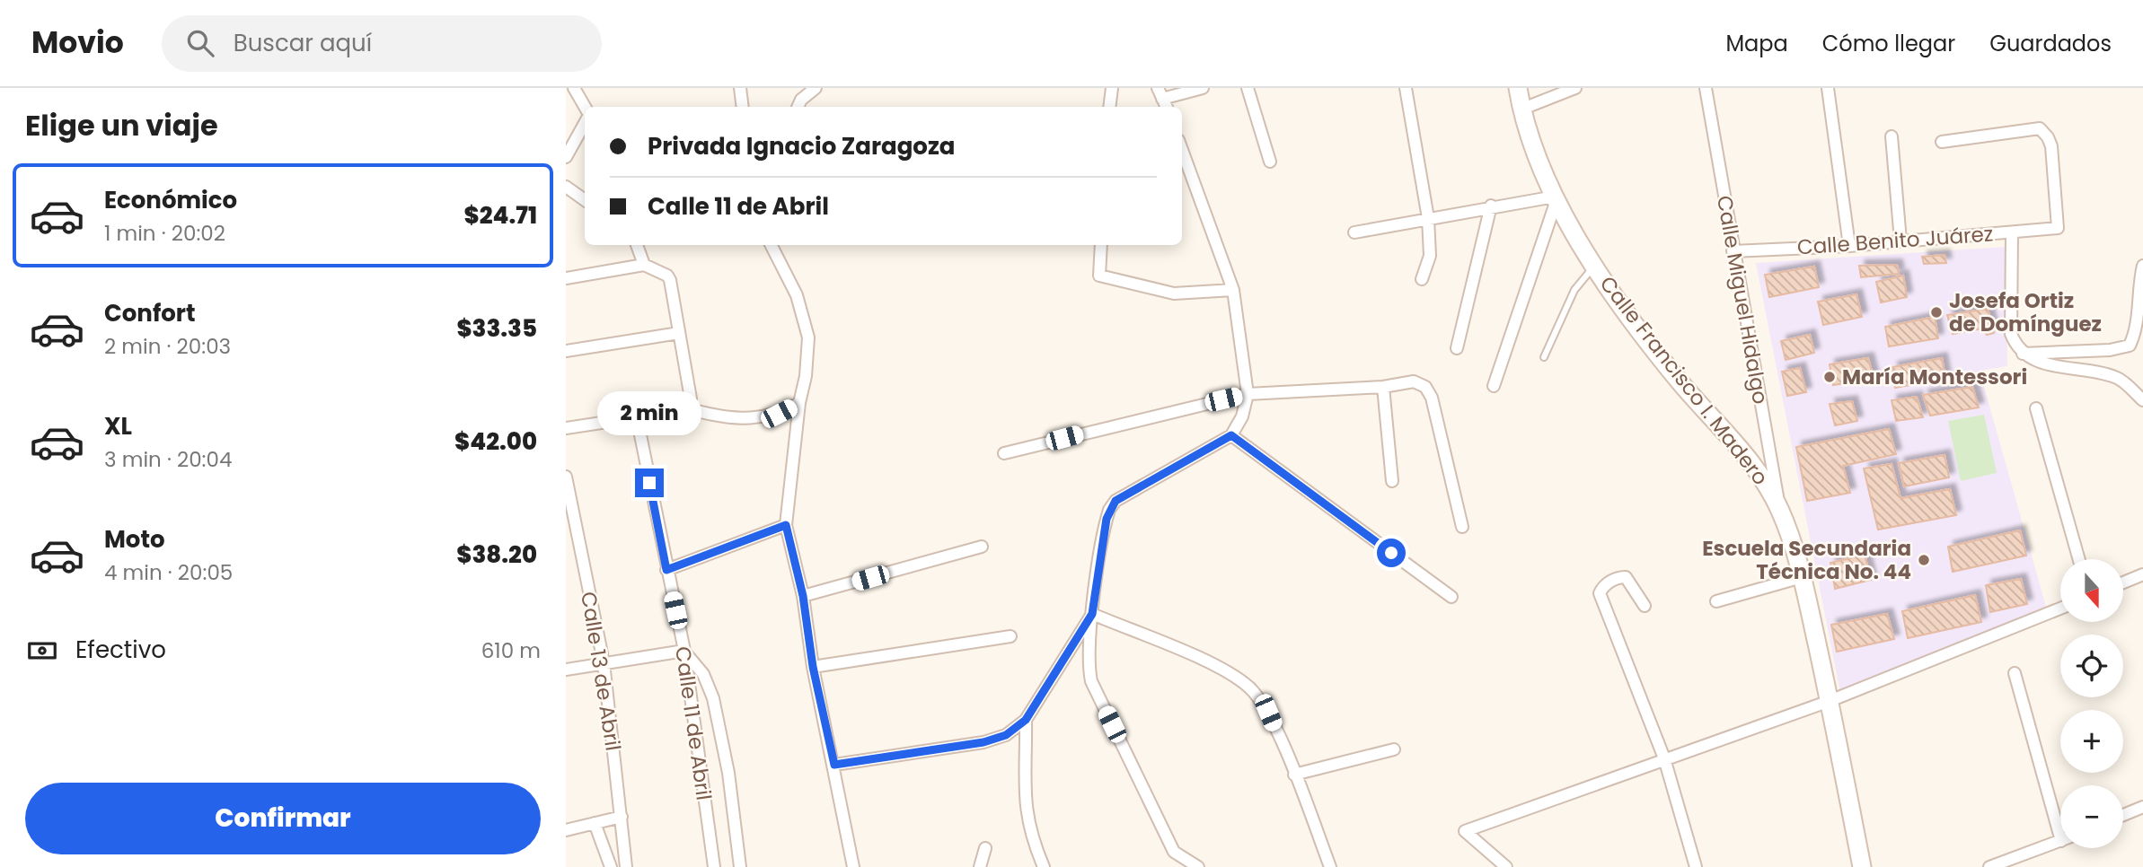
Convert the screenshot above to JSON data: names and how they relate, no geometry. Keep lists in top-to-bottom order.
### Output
{
  "streets": {
    "street": [
      "Calle Benito Juárez",
      "Calle Miguel Hidalgo",
      "Calle Francisco I. Madero",
      "Calle 13 de Abril",
      "Calle 11 de Abril"
    ]
  },
  "crossings": [
    ["Calle Benito Juárez", "Calle Miguel Hidalgo"],
    ["Calle Miguel Hidalgo", "Calle Francisco I. Madero"]
  ],
  "places": ["Josefa Ortiz de Domínguez", "María Montessori", "Escuela Secundaria Técnica No. 44"],
  "north": "bottom",
  "page": {
    "header": "Movio",
    "search": "Buscar aquí",
    "nav": ["Mapa", "Cómo llegar", "Guardados"],
    "heading": "Elige un viaje",
    "banner": ["Privada Ignacio Zaragoza", "Calle 11 de Abril"],
    "list": [
      {
        "name": "Económico",
        "note": "1 min · 20:02",
        "value": "$24.71"
      },
      {
        "name": "Confort",
        "note": "2 min · 20:03",
        "value": "$33.35"
      },
      {
        "name": "XL",
        "note": "3 min · 20:04",
        "value": "$42.00"
      },
      {
        "name": "Moto",
        "note": "4 min · 20:05",
        "value": "$38.20"
      }
    ],
    "bubble": "2 min",
    "map_buttons": ["+", "−"],
    "pay": ["Efectivo", "610 m"],
    "buttons": "Confirmar"
  }
}
